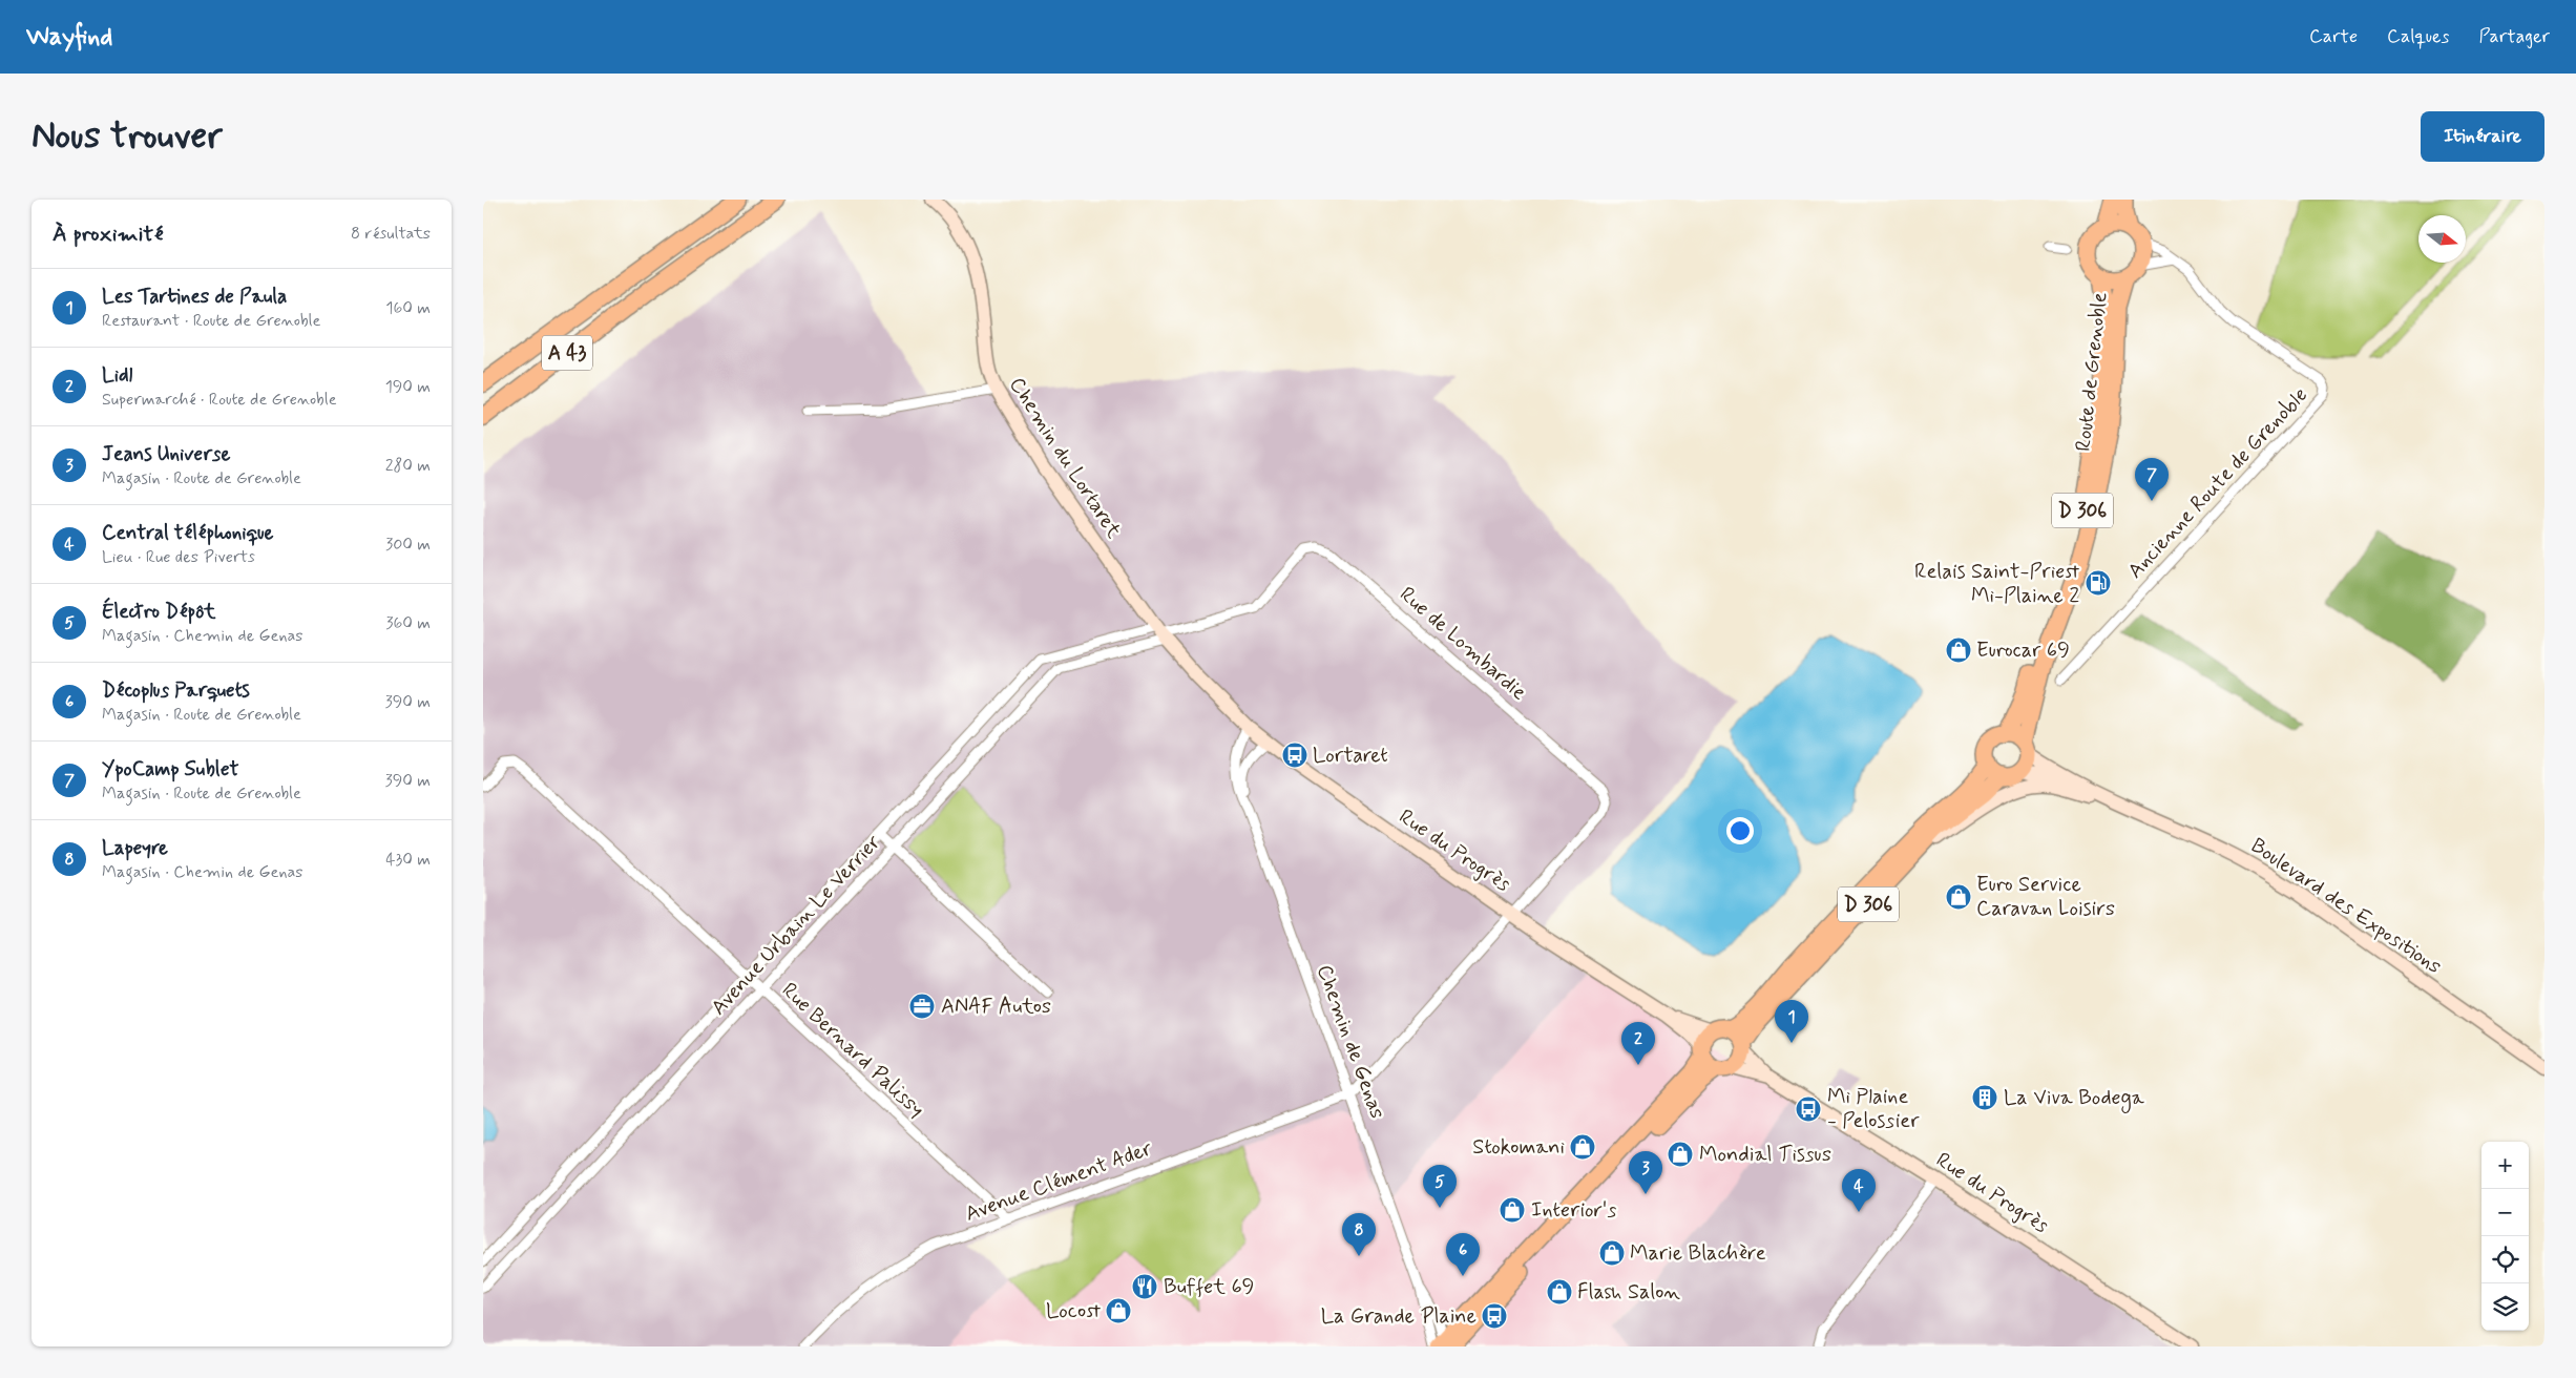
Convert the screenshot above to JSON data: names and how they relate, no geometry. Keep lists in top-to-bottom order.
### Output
{
  "streets": {
    "highway": ["A 43"],
    "main road": ["Route de Grenoble", "D 306"],
    "street": [
      "Chemin du Lortaret",
      "Ancienne Route de Grenoble",
      "Rue de Lombardie",
      "Rue du Progrès",
      "Boulevard des Expositions",
      "Avenue Urbain Le Verrier",
      "Chemin de Genas",
      "Rue Bernard Palissy",
      "Avenue Clément Ader"
    ]
  },
  "crossings": [
    ["Route de Grenoble", "Ancienne Route de Grenoble"],
    ["Route de Grenoble", "D 306"],
    ["Route de Grenoble", "Boulevard des Expositions"],
    ["Chemin du Lortaret", "Rue de Lombardie"],
    ["Chemin du Lortaret", "Rue du Progrès"],
    ["Chemin du Lortaret", "Avenue Urbain Le Verrier"],
    ["D 306", "Rue du Progrès"],
    ["D 306", "Boulevard des Expositions"],
    ["Rue de Lombardie", "Rue du Progrès"],
    ["Rue de Lombardie", "Avenue Urbain Le Verrier"],
    ["Rue de Lombardie", "Chemin de Genas"],
    ["Rue de Lombardie", "Avenue Clément Ader"],
    ["Rue du Progrès", "Chemin de Genas"],
    ["Avenue Urbain Le Verrier", "Rue Bernard Palissy"],
    ["Chemin de Genas", "Avenue Clément Ader"],
    ["Rue Bernard Palissy", "Avenue Clément Ader"]
  ],
  "places": {
    "fuel station": ["Relais Saint-Priest Mi-Plaine 2"],
    "shop": [
      "Eurocar 69",
      "Euro Service Caravan Loisirs",
      "Stokomani",
      "Mondial Tissus",
      "Interior's",
      "Marie Blachère",
      "Flash Salon",
      "Locost"
    ],
    "bus stop": ["Lortaret", "Mi Plaine - Pelossier", "La Grande Plaine"],
    "office": ["ANAF Autos"],
    "building": ["La Viva Bodega"],
    "restaurant": ["Buffet 69"]
  },
  "north": "right",
  "page": {
    "header": "Wayfind",
    "nav": ["Carte", "Calques", "Partager"],
    "buttons": "Itinéraire",
    "title": "Nous trouver",
    "heading": ["À proximité", "8 résultats"],
    "list": [
      {
        "mark": "1",
        "name": "Les Tartines de Paula",
        "note": "Restaurant · Route de Grenoble",
        "value": "160 m"
      },
      {
        "mark": "2",
        "name": "Lidl",
        "note": "Supermarché · Route de Grenoble",
        "value": "190 m"
      },
      {
        "mark": "3",
        "name": "Jeans Universe",
        "note": "Magasin · Route de Grenoble",
        "value": "280 m"
      },
      {
        "mark": "4",
        "name": "Central téléphonique",
        "note": "Lieu · Rue des Piverts",
        "value": "300 m"
      },
      {
        "mark": "5",
        "name": "Électro Dépôt",
        "note": "Magasin · Chemin de Genas",
        "value": "360 m"
      },
      {
        "mark": "6",
        "name": "Décoplus Parquets",
        "note": "Magasin · Route de Grenoble",
        "value": "390 m"
      },
      {
        "mark": "7",
        "name": "YpoCamp Sublet",
        "note": "Magasin · Route de Grenoble",
        "value": "390 m"
      },
      {
        "mark": "8",
        "name": "Lapeyre",
        "note": "Magasin · Chemin de Genas",
        "value": "430 m"
      }
    ],
    "pins": [
      "7",
      "1",
      "2",
      "3",
      "5",
      "4",
      "8",
      "6"
    ],
    "map_buttons": ["+", "−"]
  }
}
